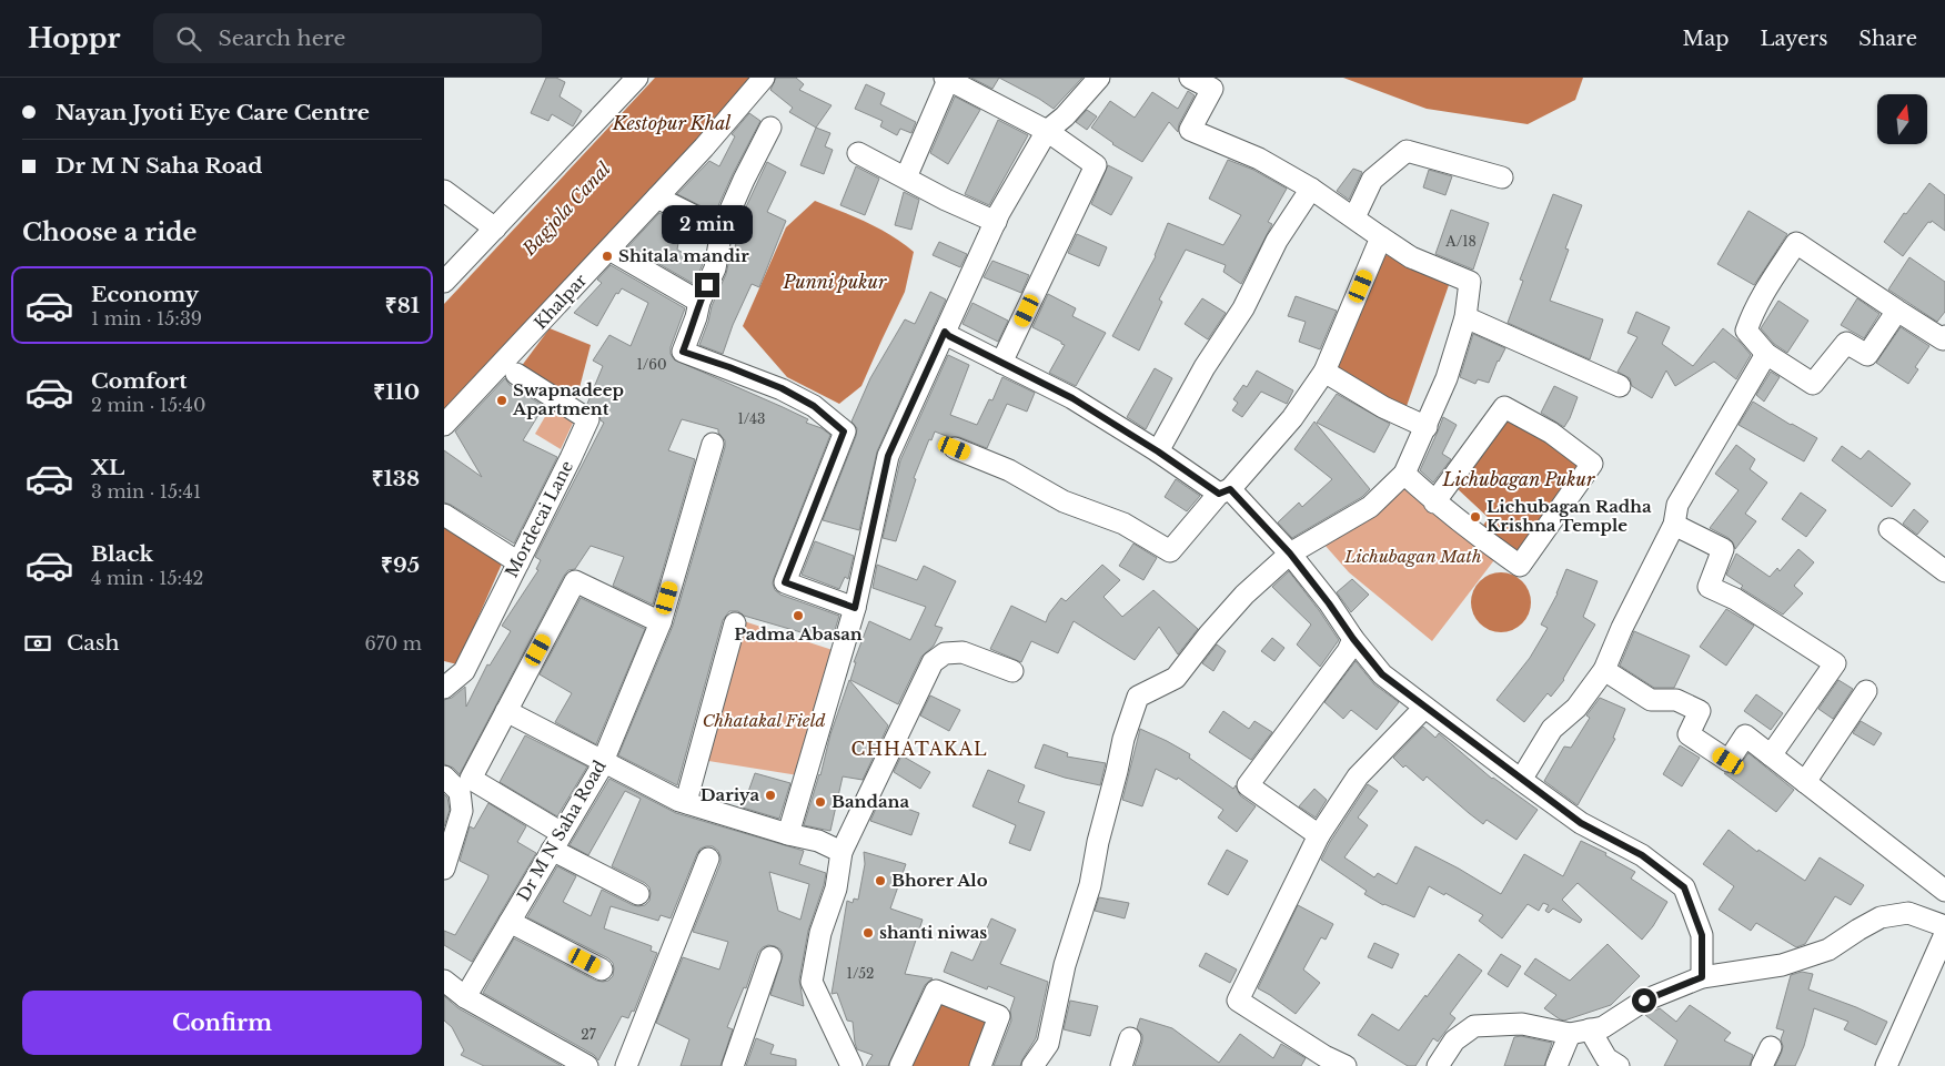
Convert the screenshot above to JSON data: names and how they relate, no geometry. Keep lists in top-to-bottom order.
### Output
{
  "streets": {
    "street": ["Khalpar", "Mordecai Lane", "Dr M N Saha Road"]
  },
  "districts": ["CHHATAKAL"],
  "water": [
    "Kestopur Khal",
    "Bagjola Canal",
    "Punni pukur",
    "Lichubagan Pukur"
  ],
  "parks": ["Lichubagan Math", "Chhatakal Field"],
  "places": [
    "Shitala mandir",
    "Swapnadeep Apartment",
    "Lichubagan Radha Krishna Temple",
    "Padma Abasan",
    "Dariya",
    "Bandana",
    "Bhorer Alo",
    "shanti niwas"
  ],
  "house_numbers": [
    "A/18",
    "1/60",
    "1/43",
    "1/52",
    "27"
  ],
  "north": "top",
  "page": {
    "header": "Hoppr",
    "search": "Search here",
    "nav": ["Map", "Layers", "Share"],
    "banner": ["Nayan Jyoti Eye Care Centre", "Dr M N Saha Road"],
    "heading": "Choose a ride",
    "bubble": "2 min",
    "list": [
      {
        "name": "Economy",
        "note": "1 min · 15:39",
        "value": "₹81"
      },
      {
        "name": "Comfort",
        "note": "2 min · 15:40",
        "value": "₹110"
      },
      {
        "name": "XL",
        "note": "3 min · 15:41",
        "value": "₹138"
      },
      {
        "name": "Black",
        "note": "4 min · 15:42",
        "value": "₹95"
      }
    ],
    "pay": ["Cash", "670 m"],
    "buttons": "Confirm"
  }
}
